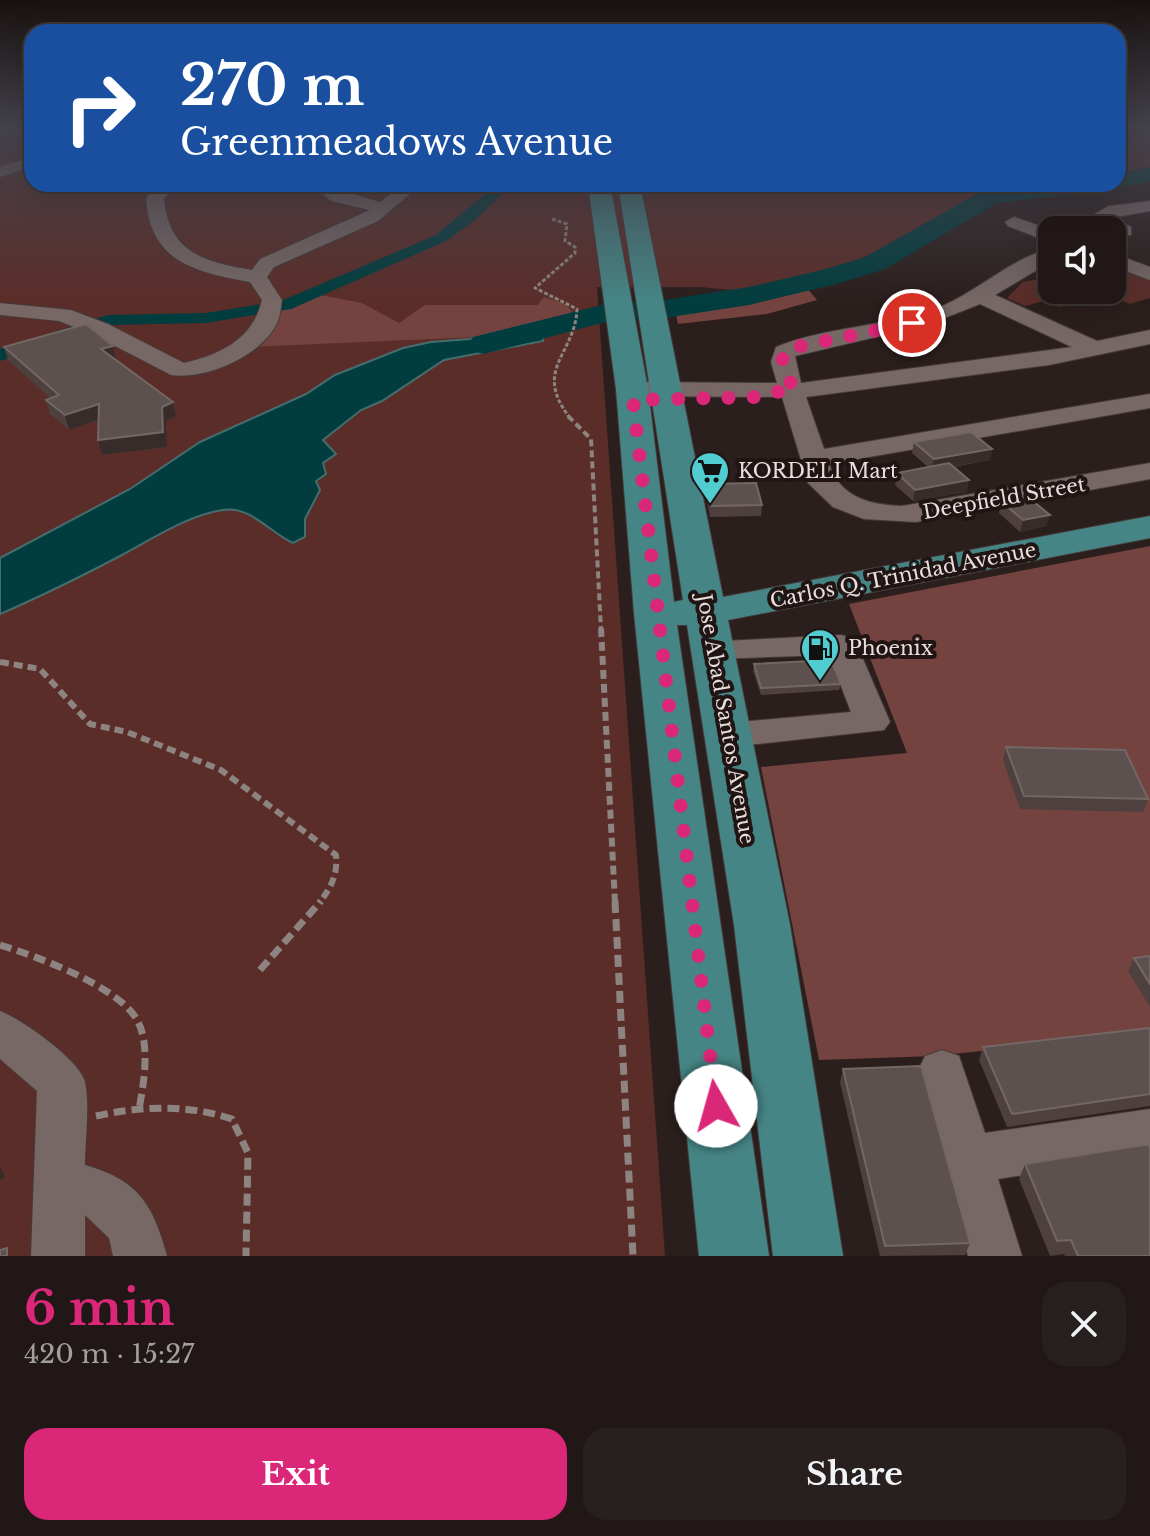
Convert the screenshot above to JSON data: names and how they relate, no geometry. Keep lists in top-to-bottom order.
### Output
{
  "streets": {
    "main road": ["Carlos Q. Trinidad Avenue", "Jose Abad Santos Avenue"],
    "street": ["Deepfield Street"]
  },
  "crossings": [
    ["Carlos Q. Trinidad Avenue", "Jose Abad Santos Avenue"]
  ],
  "places": {
    "supermarket": ["KORDELI Mart"],
    "fuel station": ["Phoenix"]
  },
  "page": {
    "turn": ["270 m", "Greenmeadows Avenue"],
    "heading": ["6 min", "420 m · 15:27"],
    "buttons": ["Exit", "Share"]
  }
}
